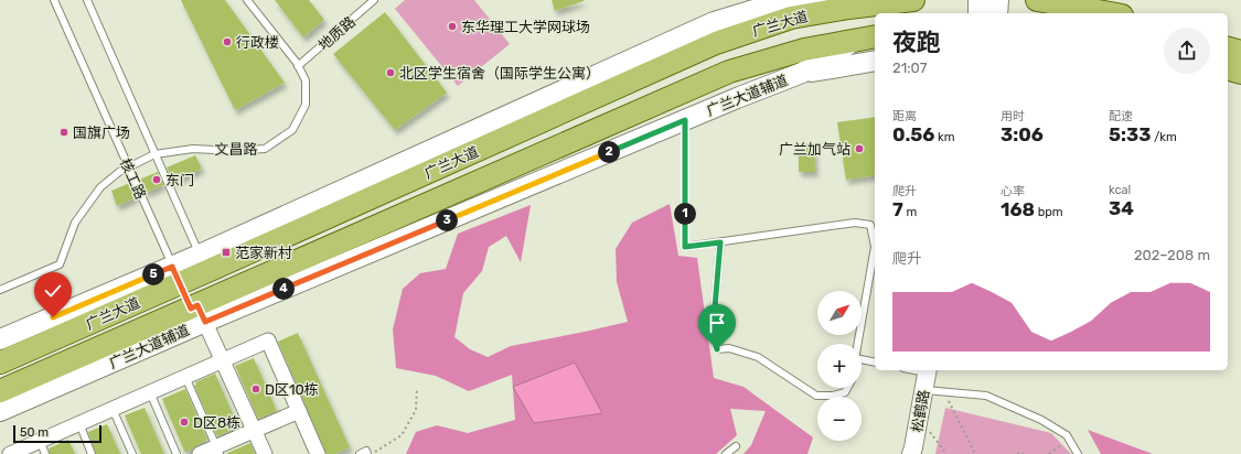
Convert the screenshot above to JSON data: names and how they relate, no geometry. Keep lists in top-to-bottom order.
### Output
{
  "streets": {
    "main road": ["广兰大道", "广兰大道辅道"],
    "street": ["松鹤路"],
    "lane": ["地质路", "文昌路", "核工路"]
  },
  "crossings": [
    ["广兰大道", "广兰大道辅道"],
    ["广兰大道", "核工路"],
    ["地质路", "文昌路"],
    ["广兰大道辅道", "核工路"],
    ["文昌路", "核工路"]
  ],
  "places": {
    "other": [
      "东华理工大学网球场",
      "行政楼",
      "北区学生宿舍（国际学生公寓）",
      "国旗广场",
      "广兰加气站",
      "东门",
      "D区10栋",
      "D区8栋"
    ],
    "transit": ["范家新村"]
  },
  "scale_bar": "50 m",
  "north": "top right",
  "page": {
    "heading": ["夜跑", "21:07"],
    "stats": [
      ["距离", "0.56 km"],
      ["用时", "3:06"],
      ["配速", "5:33 /km"],
      ["爬升", "7 m"],
      ["心率", "168 bpm"],
      ["kcal", "34"]
    ],
    "pins": [
      "2",
      "1",
      "3",
      "5",
      "4"
    ],
    "chart": ["爬升", "202–208 m"],
    "map_buttons": ["+", "−"],
    "scale": "50 m"
  }
}
